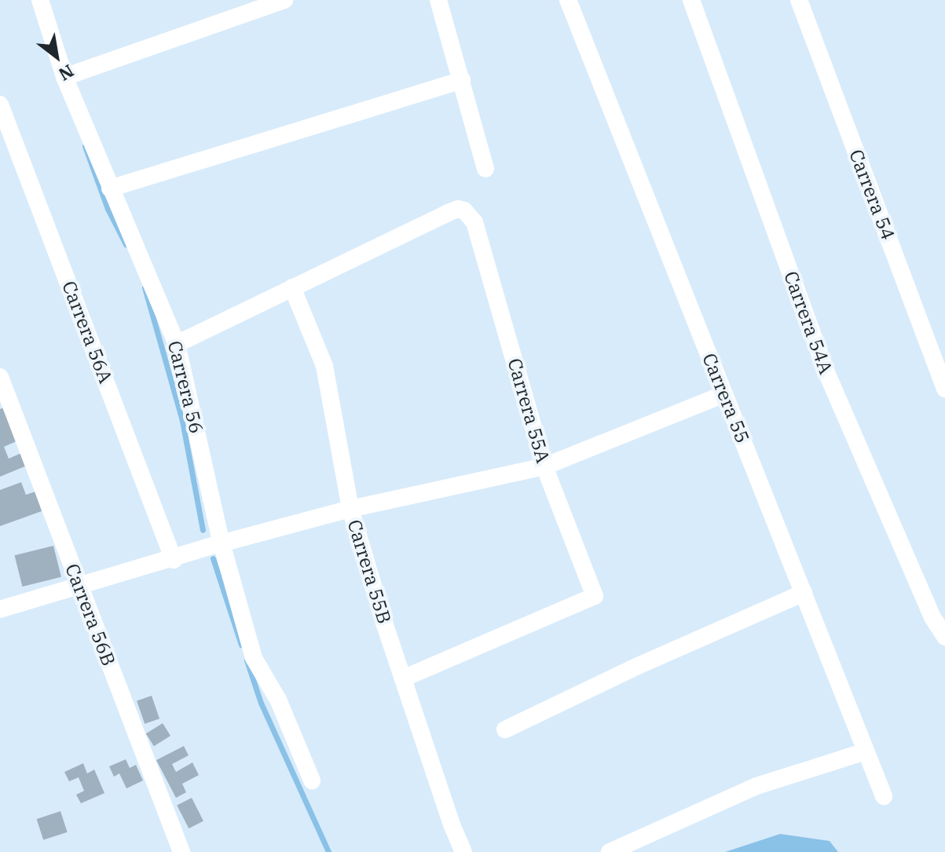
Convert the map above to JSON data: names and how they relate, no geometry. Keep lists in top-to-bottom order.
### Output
{
  "streets": {
    "street": [
      "Carrera 54",
      "Carrera 54A",
      "Carrera 56A",
      "Carrera 56",
      "Carrera 55",
      "Carrera 55A",
      "Carrera 55B",
      "Carrera 56B"
    ]
  },
  "crossings": [
    ["Carrera 55A", "Carrera 55B"]
  ],
  "north": "bottom right"
}
